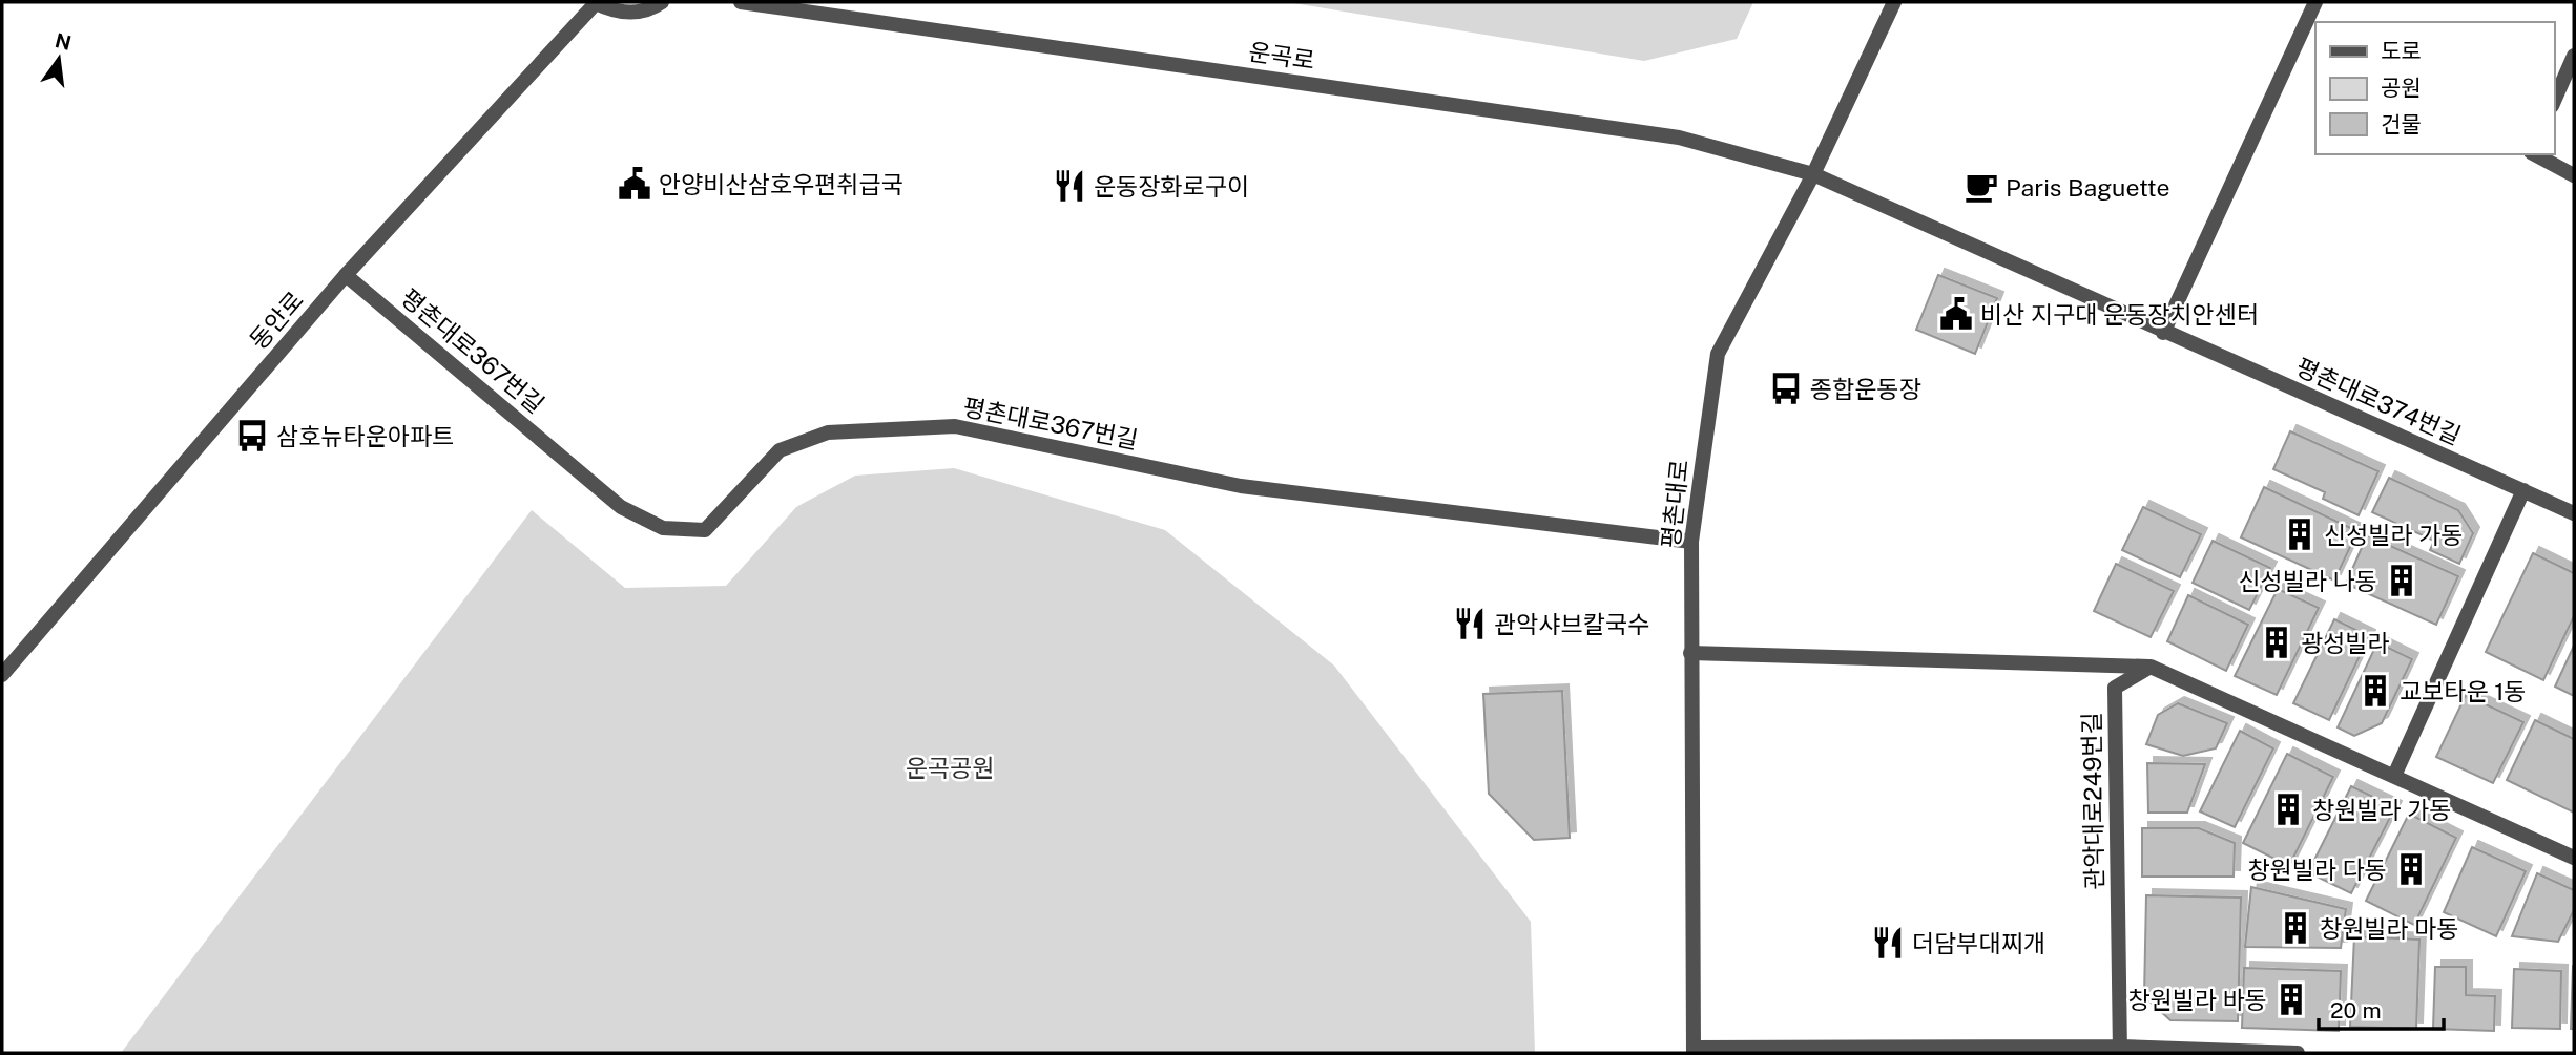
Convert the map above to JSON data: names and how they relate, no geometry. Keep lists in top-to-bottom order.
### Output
{
  "streets": {
    "street": [
      "운곡로",
      "동안로",
      "평촌대로367번길",
      "평촌대로374번길",
      "평촌대로",
      "관악대로249번길"
    ]
  },
  "crossings": [
    ["운곡로", "평촌대로374번길"],
    ["운곡로", "평촌대로"],
    ["동안로", "평촌대로367번길"],
    ["평촌대로367번길", "평촌대로"],
    ["평촌대로374번길", "평촌대로"]
  ],
  "parks": ["운곡공원"],
  "places": {
    "public building": ["안양비산삼호우편취급국", "비산 지구대 운동장치안센터"],
    "restaurant": ["운동장화로구이", "관악샤브칼국수", "더담부대찌개"],
    "cafe": ["Paris Baguette"],
    "bus stop": ["종합운동장", "삼호뉴타운아파트"],
    "building": [
      "신성빌라 가동",
      "신성빌라 나동",
      "광성빌라",
      "교보타운 1동",
      "창원빌라 가동",
      "창원빌라 다동",
      "창원빌라 마동",
      "창원빌라 바동"
    ]
  },
  "legend": ["도로", "공원", "건물"],
  "scale_bar": "20 m",
  "north": "top"
}
